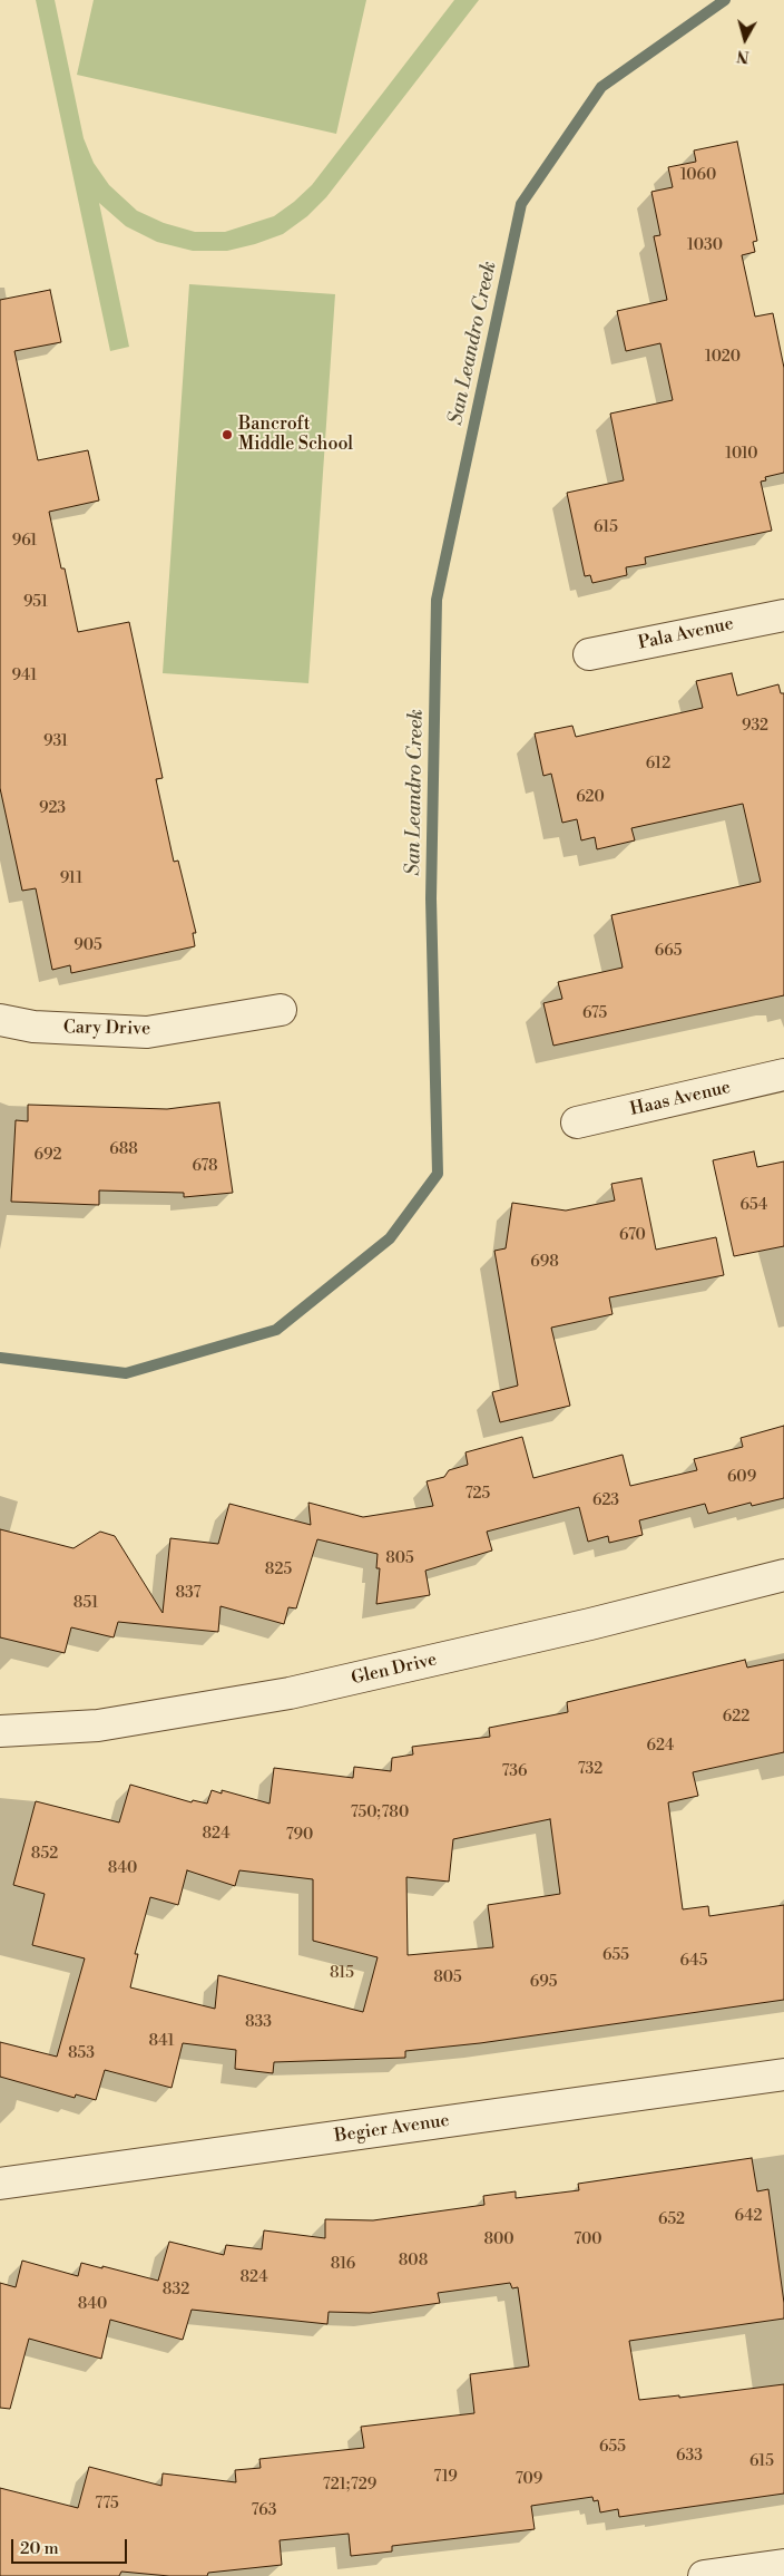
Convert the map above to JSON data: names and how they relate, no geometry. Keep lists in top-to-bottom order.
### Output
{
  "streets": {
    "street": [
      "Pala Avenue",
      "Cary Drive",
      "Haas Avenue",
      "Glen Drive",
      "Begier Avenue"
    ]
  },
  "water": ["San Leandro Creek"],
  "places": ["Bancroft Middle School"],
  "house_numbers": [
    "1060",
    "1030",
    "1020",
    "1010",
    "615",
    "961",
    "951",
    "941",
    "932",
    "931",
    "612",
    "620",
    "923",
    "911",
    "905",
    "665",
    "675",
    "688",
    "692",
    "678",
    "654",
    "670",
    "698",
    "609",
    "725",
    "623",
    "805",
    "825",
    "837",
    "851",
    "622",
    "624",
    "732",
    "736",
    "750;780",
    "824",
    "790",
    "852",
    "840",
    "655",
    "645",
    "815",
    "805",
    "695",
    "833",
    "841",
    "853",
    "642",
    "652",
    "800",
    "700",
    "808",
    "816",
    "824",
    "832",
    "840",
    "655",
    "633",
    "615",
    "719",
    "709",
    "721;729",
    "775",
    "763"
  ],
  "scale_bar": "20 m",
  "north": "bottom"
}
